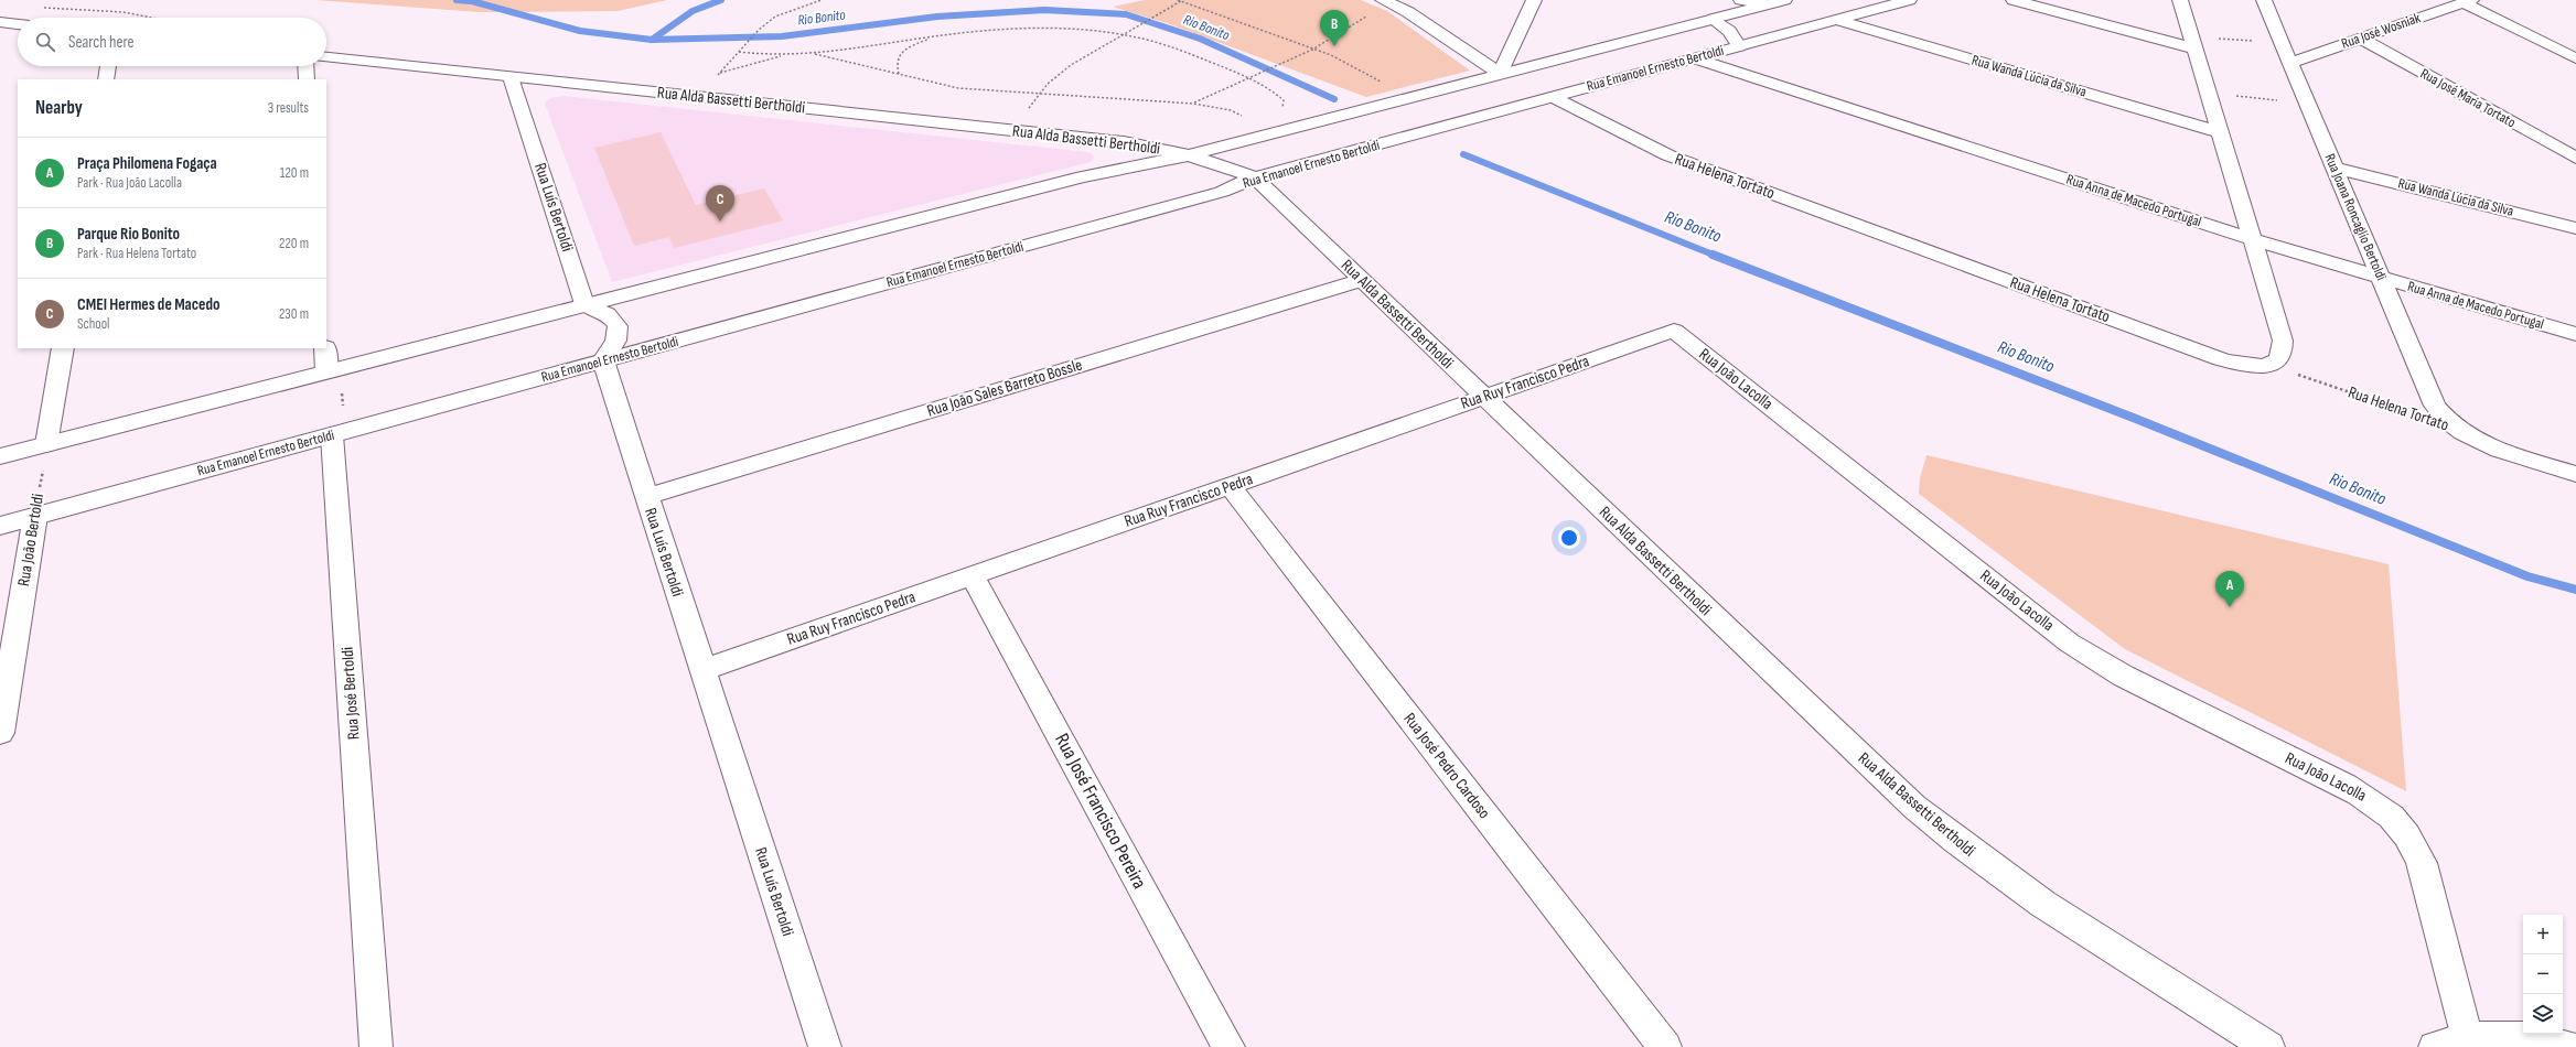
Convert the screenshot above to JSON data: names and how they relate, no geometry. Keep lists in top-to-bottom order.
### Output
{
  "streets": {
    "street": [
      "Rua José Wosniak",
      "Rua Emanoel Ernesto Bertoldi",
      "Rua Wanda Lúcia da Silva",
      "Rua José Maria Tortato",
      "Rua Alda Bassetti Bertholdi",
      "Rua Helena Tortato",
      "Rua Anna de Macedo Portugal",
      "Rua Luís Bertoldi",
      "Rua Joana Roncaglio Bertoldi",
      "Rua João Lacolla",
      "Rua Ruy Francisco Pedra",
      "Rua João Sales Barreto Bossle",
      "Rua João Bertoldi",
      "Rua José Bertoldi",
      "Rua José Pedro Cardoso",
      "Rua José Francisco Pereira"
    ]
  },
  "crossings": [
    ["Rua José Wosniak", "Rua José Maria Tortato"],
    ["Rua José Wosniak", "Rua Joana Roncaglio Bertoldi"],
    ["Rua Emanoel Ernesto Bertoldi", "Rua Wanda Lúcia da Silva"],
    ["Rua Emanoel Ernesto Bertoldi", "Rua Alda Bassetti Bertholdi"],
    ["Rua Emanoel Ernesto Bertoldi", "Rua Helena Tortato"],
    ["Rua Emanoel Ernesto Bertoldi", "Rua Anna de Macedo Portugal"],
    ["Rua Emanoel Ernesto Bertoldi", "Rua Luís Bertoldi"],
    ["Rua Emanoel Ernesto Bertoldi", "Rua João Bertoldi"],
    ["Rua Emanoel Ernesto Bertoldi", "Rua José Bertoldi"],
    ["Rua Wanda Lúcia da Silva", "Rua Joana Roncaglio Bertoldi"],
    ["Rua Alda Bassetti Bertholdi", "Rua Luís Bertoldi"],
    ["Rua Alda Bassetti Bertholdi", "Rua Ruy Francisco Pedra"],
    ["Rua Alda Bassetti Bertholdi", "Rua João Sales Barreto Bossle"],
    ["Rua Helena Tortato", "Rua Joana Roncaglio Bertoldi"],
    ["Rua Anna de Macedo Portugal", "Rua Joana Roncaglio Bertoldi"],
    ["Rua Luís Bertoldi", "Rua Ruy Francisco Pedra"],
    ["Rua Luís Bertoldi", "Rua João Sales Barreto Bossle"],
    ["Rua João Lacolla", "Rua Ruy Francisco Pedra"],
    ["Rua Ruy Francisco Pedra", "Rua José Pedro Cardoso"],
    ["Rua Ruy Francisco Pedra", "Rua José Francisco Pereira"]
  ],
  "water": ["Rio Bonito"],
  "page": {
    "pins": ["B", "C", "A"],
    "search": "Search here",
    "heading": ["Nearby", "3 results"],
    "list": [
      {
        "mark": "A",
        "name": "Praça Philomena Fogaça",
        "note": "Park · Rua João Lacolla",
        "value": "120 m"
      },
      {
        "mark": "B",
        "name": "Parque Rio Bonito",
        "note": "Park · Rua Helena Tortato",
        "value": "220 m"
      },
      {
        "mark": "C",
        "name": "CMEI Hermes de Macedo",
        "note": "School",
        "value": "230 m"
      }
    ],
    "map_buttons": ["+", "−"]
  }
}
